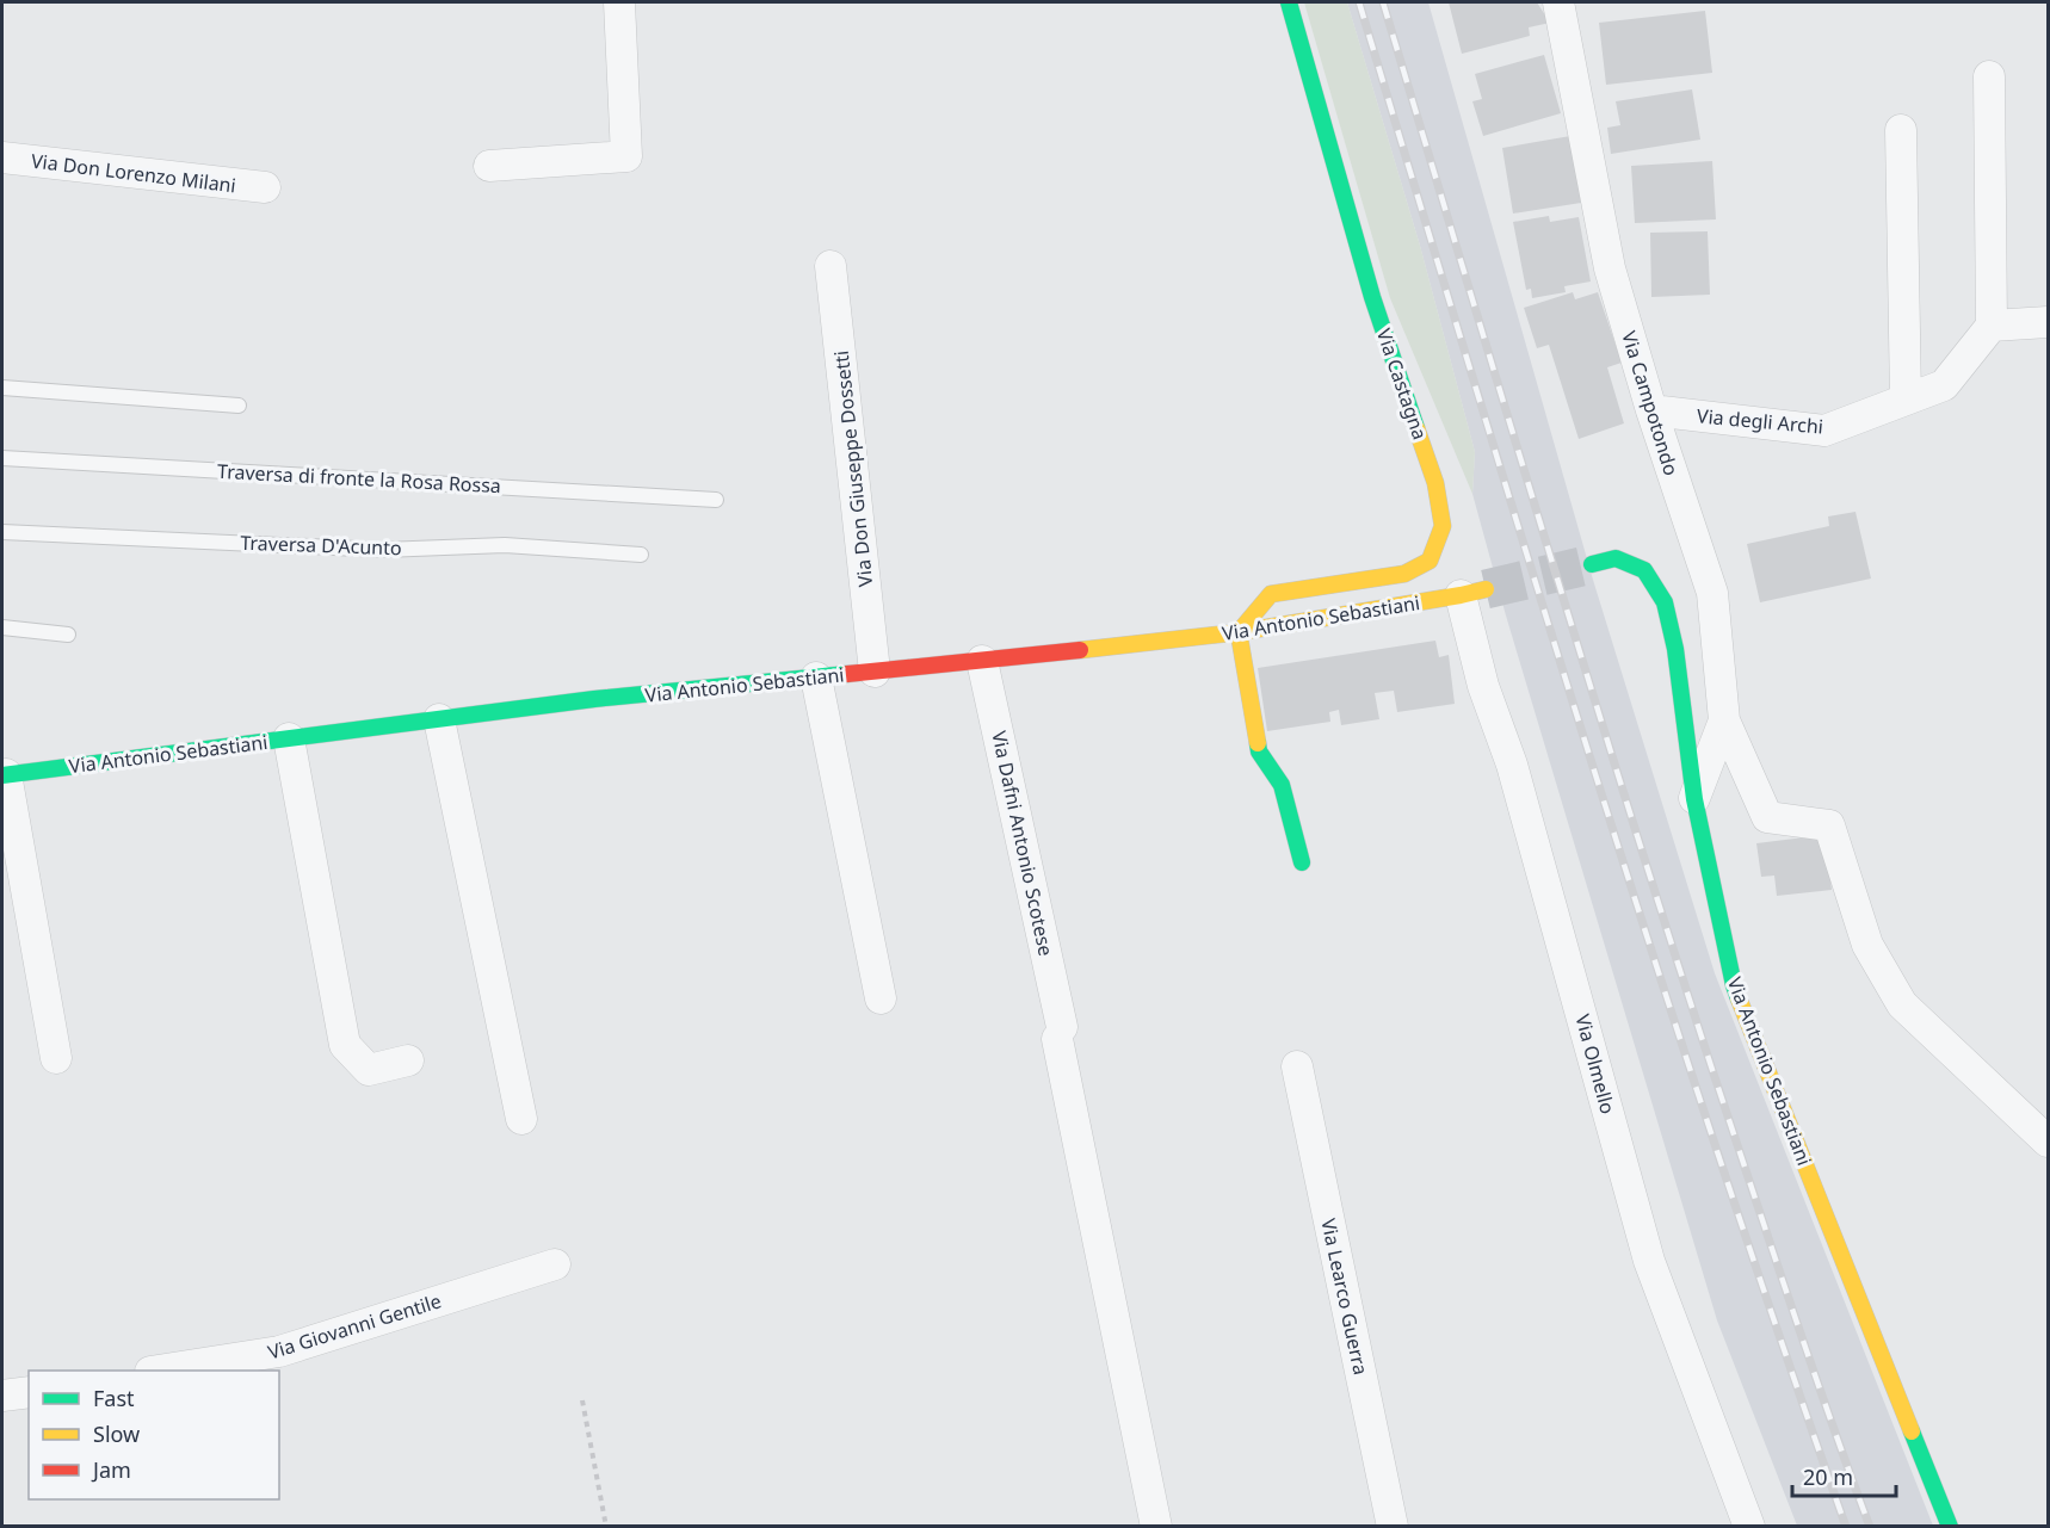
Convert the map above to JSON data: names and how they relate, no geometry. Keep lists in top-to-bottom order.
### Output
{
  "streets": {
    "street": [
      "Via Don Lorenzo Milani",
      "Via Castagna",
      "Via Campotondo",
      "Via degli Archi",
      "Via Don Giuseppe Dossetti",
      "Via Antonio Sebastiani",
      "Via Dafni Antonio Scotese",
      "Via Olmello",
      "Via Learco Guerra",
      "Via Giovanni Gentile"
    ],
    "lane": ["Traversa di fronte la Rosa Rossa", "Traversa D'Acunto"]
  },
  "crossings": [
    ["Via Castagna", "Via Antonio Sebastiani"],
    ["Via Campotondo", "Via degli Archi"],
    ["Via Campotondo", "Via Antonio Sebastiani"],
    ["Via Don Giuseppe Dossetti", "Via Antonio Sebastiani"],
    ["Via Antonio Sebastiani", "Via Dafni Antonio Scotese"],
    ["Via Antonio Sebastiani", "Via Olmello"]
  ],
  "legend": ["Fast", "Slow", "Jam"],
  "scale_bar": "20 m"
}
